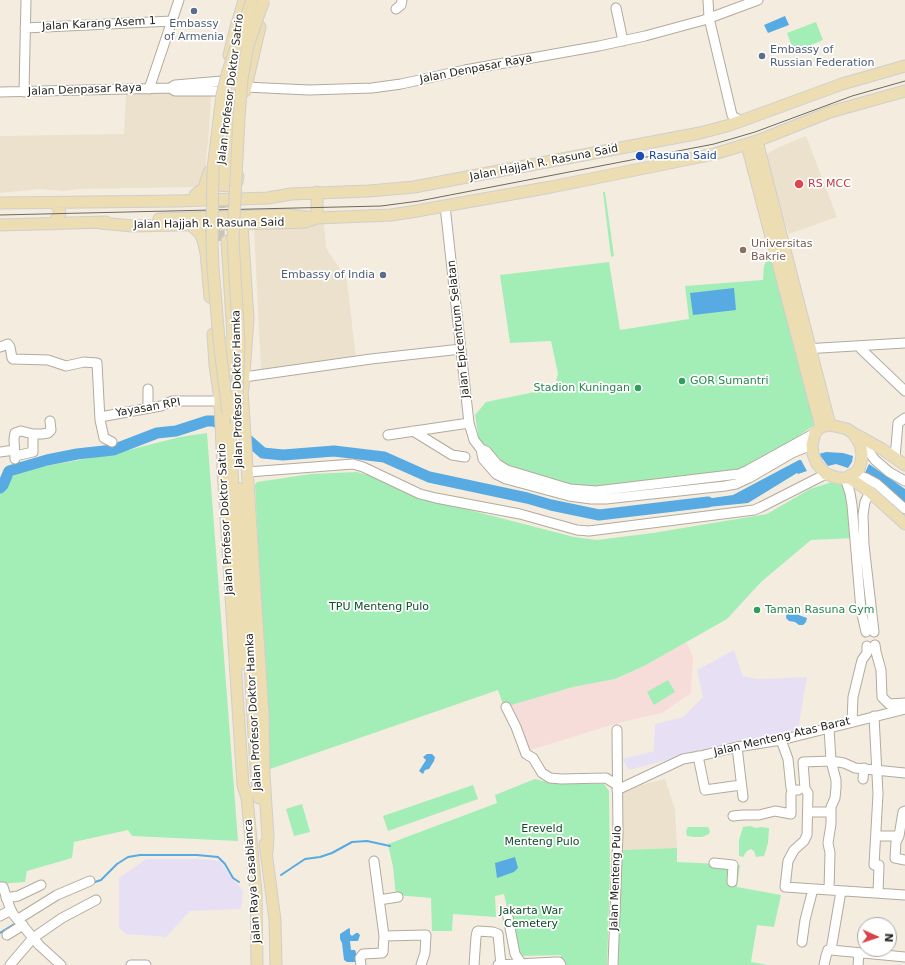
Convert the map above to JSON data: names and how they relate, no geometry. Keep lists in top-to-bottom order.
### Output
{
  "streets": {
    "main road": [
      "Jalan Profesor Doktor Satrio",
      "Jalan Hajjah R. Rasuna Said",
      "Jalan Profesor Doktor Hamka",
      "Jalan Raya Casablanca"
    ],
    "street": [
      "Jalan Karang Asem 1",
      "Jalan Denpasar Raya",
      "Jalan Epicentrum Selatan",
      "Yayasan RPI",
      "Jalan Menteng Atas Barat",
      "Jalan Menteng Pulo"
    ]
  },
  "crossings": [
    ["Jalan Profesor Doktor Satrio", "Jalan Profesor Doktor Hamka"],
    ["Jalan Profesor Doktor Satrio", "Yayasan RPI"],
    ["Jalan Profesor Doktor Satrio", "Jalan Raya Casablanca"],
    ["Jalan Hajjah R. Rasuna Said", "Jalan Epicentrum Selatan"],
    ["Jalan Profesor Doktor Hamka", "Jalan Raya Casablanca"],
    ["Jalan Menteng Atas Barat", "Jalan Menteng Pulo"]
  ],
  "parks": ["TPU Menteng Pulo", "Ereveld Menteng Pulo", "Jakarta War Cemetery"],
  "places": [
    "Embassy of Armenia",
    "Embassy of Russian Federation",
    "Rasuna Said",
    "RS MCC",
    "Universitas Bakrie",
    "Embassy of India",
    "GOR Sumantri",
    "Stadion Kuningan",
    "Taman Rasuna Gym"
  ],
  "north": "right"
}
